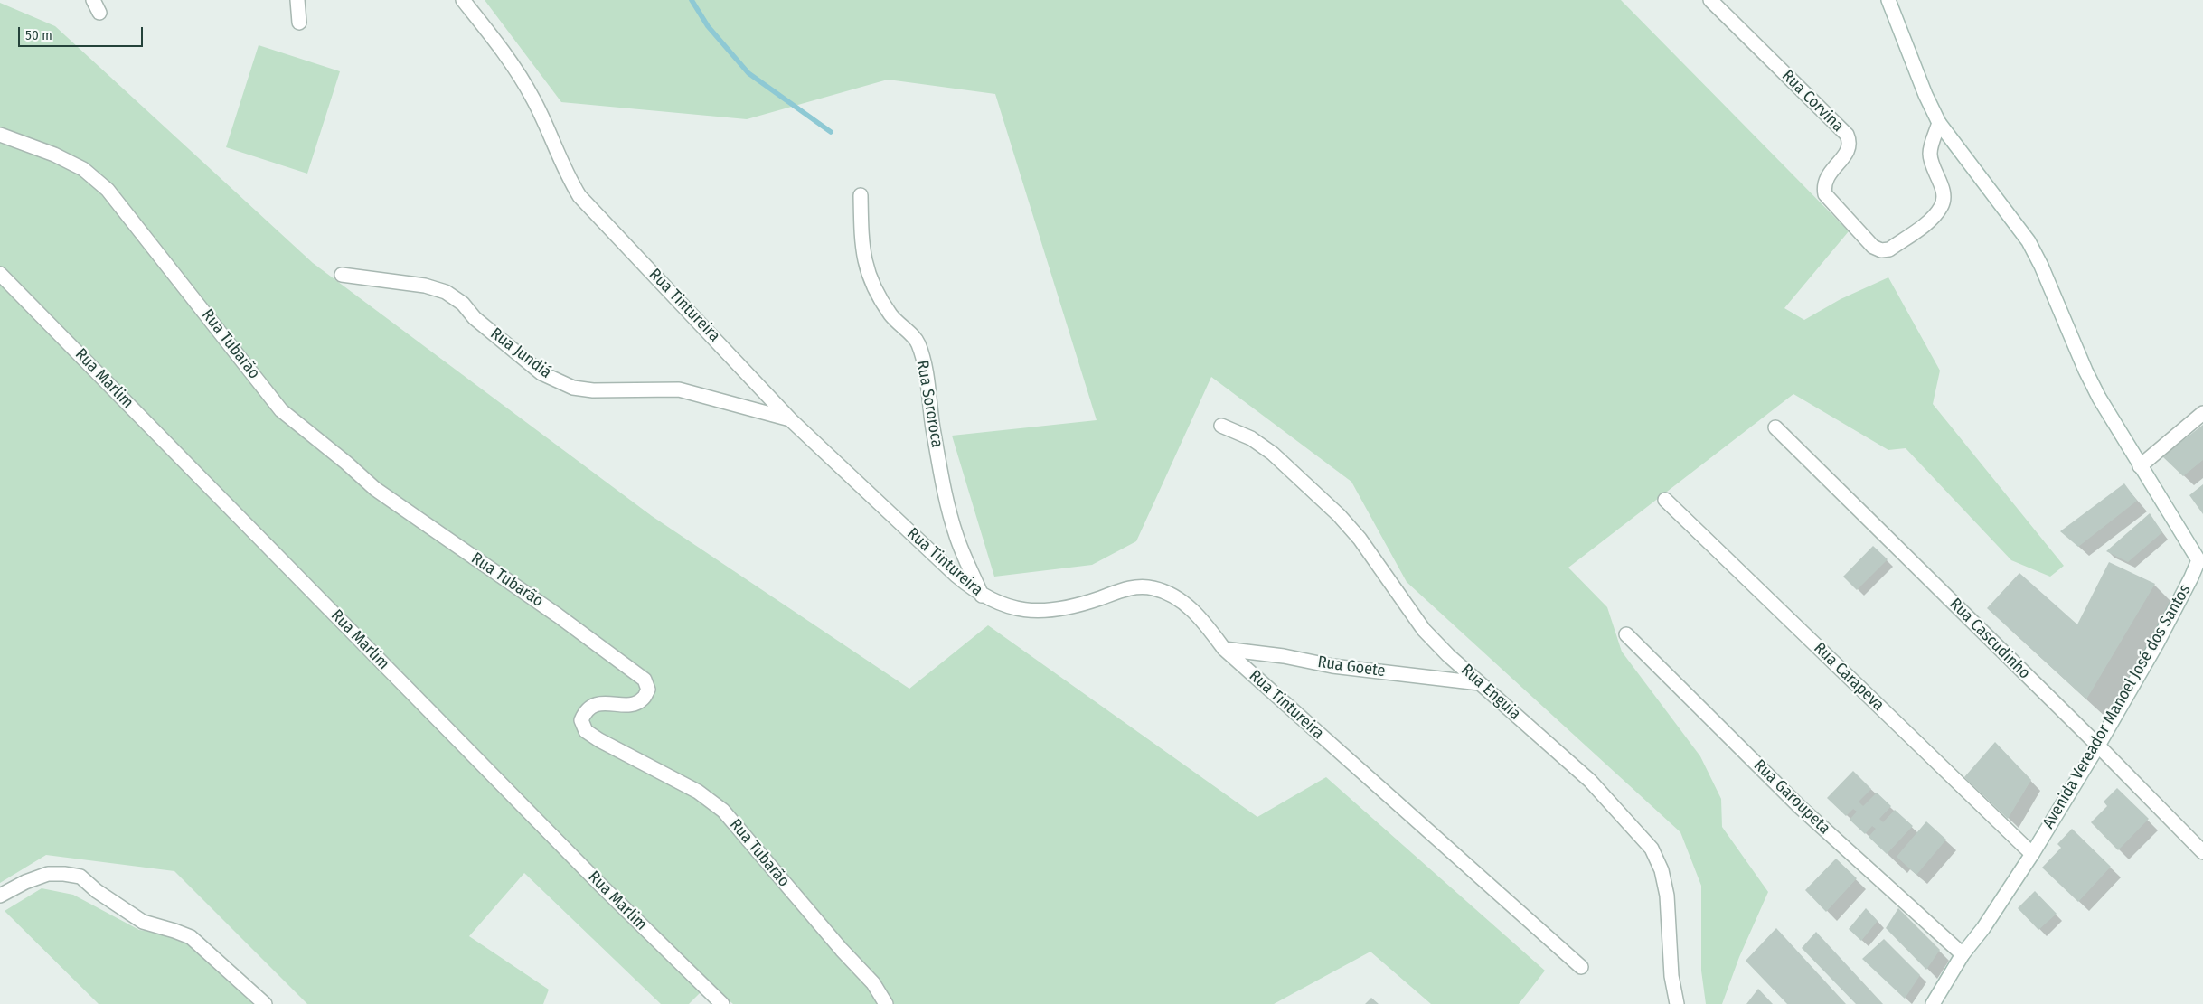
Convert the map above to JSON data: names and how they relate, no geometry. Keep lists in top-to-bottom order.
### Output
{
  "streets": {
    "street": [
      "Rua Corvina",
      "Rua Tintureira",
      "Rua Tubarão",
      "Rua Jundiá",
      "Rua Marlim",
      "Rua Sororoca",
      "Rua Cascudinho",
      "Rua Goete",
      "Rua Carapeva",
      "Rua Enguia",
      "Avenida Vereador Manoel José dos Santos",
      "Rua Garoupeta"
    ]
  },
  "crossings": [
    ["Rua Corvina", "Avenida Vereador Manoel José dos Santos"],
    ["Rua Tintureira", "Rua Jundiá"],
    ["Rua Tintureira", "Rua Sororoca"],
    ["Rua Tintureira", "Rua Goete"],
    ["Rua Cascudinho", "Avenida Vereador Manoel José dos Santos"],
    ["Rua Goete", "Rua Enguia"],
    ["Rua Carapeva", "Avenida Vereador Manoel José dos Santos"],
    ["Avenida Vereador Manoel José dos Santos", "Rua Garoupeta"]
  ],
  "scale_bar": "50 m"
}
